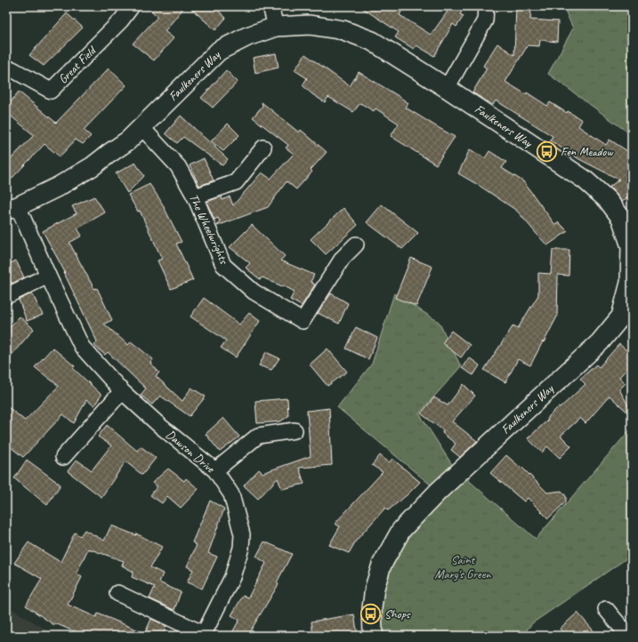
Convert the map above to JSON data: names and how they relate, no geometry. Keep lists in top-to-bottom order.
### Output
{
  "streets": {
    "street": [
      "Great Field",
      "Faulkeners Way",
      "The Wheelwrights",
      "Dawson Drive"
    ]
  },
  "crossings": [
    ["Faulkeners Way", "The Wheelwrights"],
    ["Faulkeners Way", "Dawson Drive"]
  ],
  "parks": ["Saint Mary's Green"],
  "places": {
    "bus stop": ["Fen Meadow", "Shops"]
  }
}
